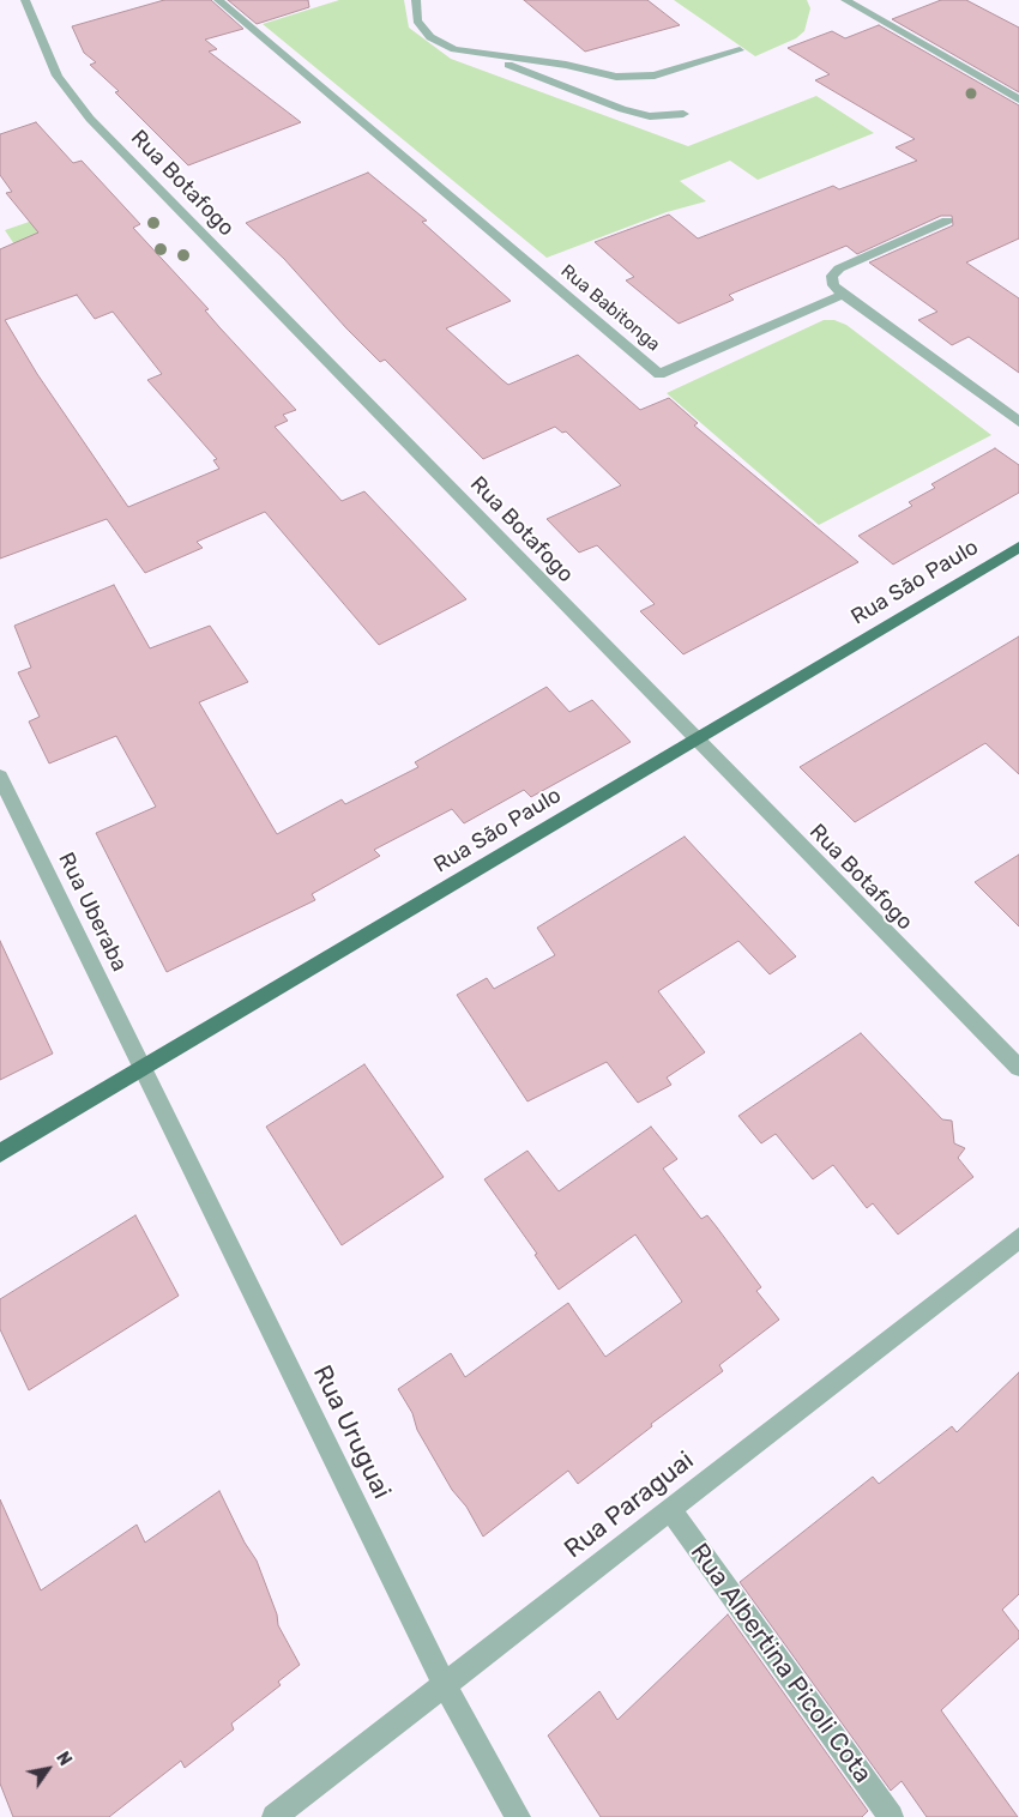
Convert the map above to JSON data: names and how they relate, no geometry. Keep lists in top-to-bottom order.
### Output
{
  "streets": {
    "main road": ["Rua São Paulo"],
    "street": [
      "Rua Botafogo",
      "Rua Babitonga",
      "Rua Uberaba",
      "Rua Uruguai",
      "Rua Paraguai",
      "Rua Albertina Picoli Cota"
    ]
  },
  "crossings": [
    ["Rua Botafogo", "Rua São Paulo"],
    ["Rua São Paulo", "Rua Uberaba"],
    ["Rua São Paulo", "Rua Uruguai"],
    ["Rua Uberaba", "Rua Uruguai"],
    ["Rua Uruguai", "Rua Paraguai"],
    ["Rua Paraguai", "Rua Albertina Picoli Cota"]
  ],
  "north": "top right"
}
